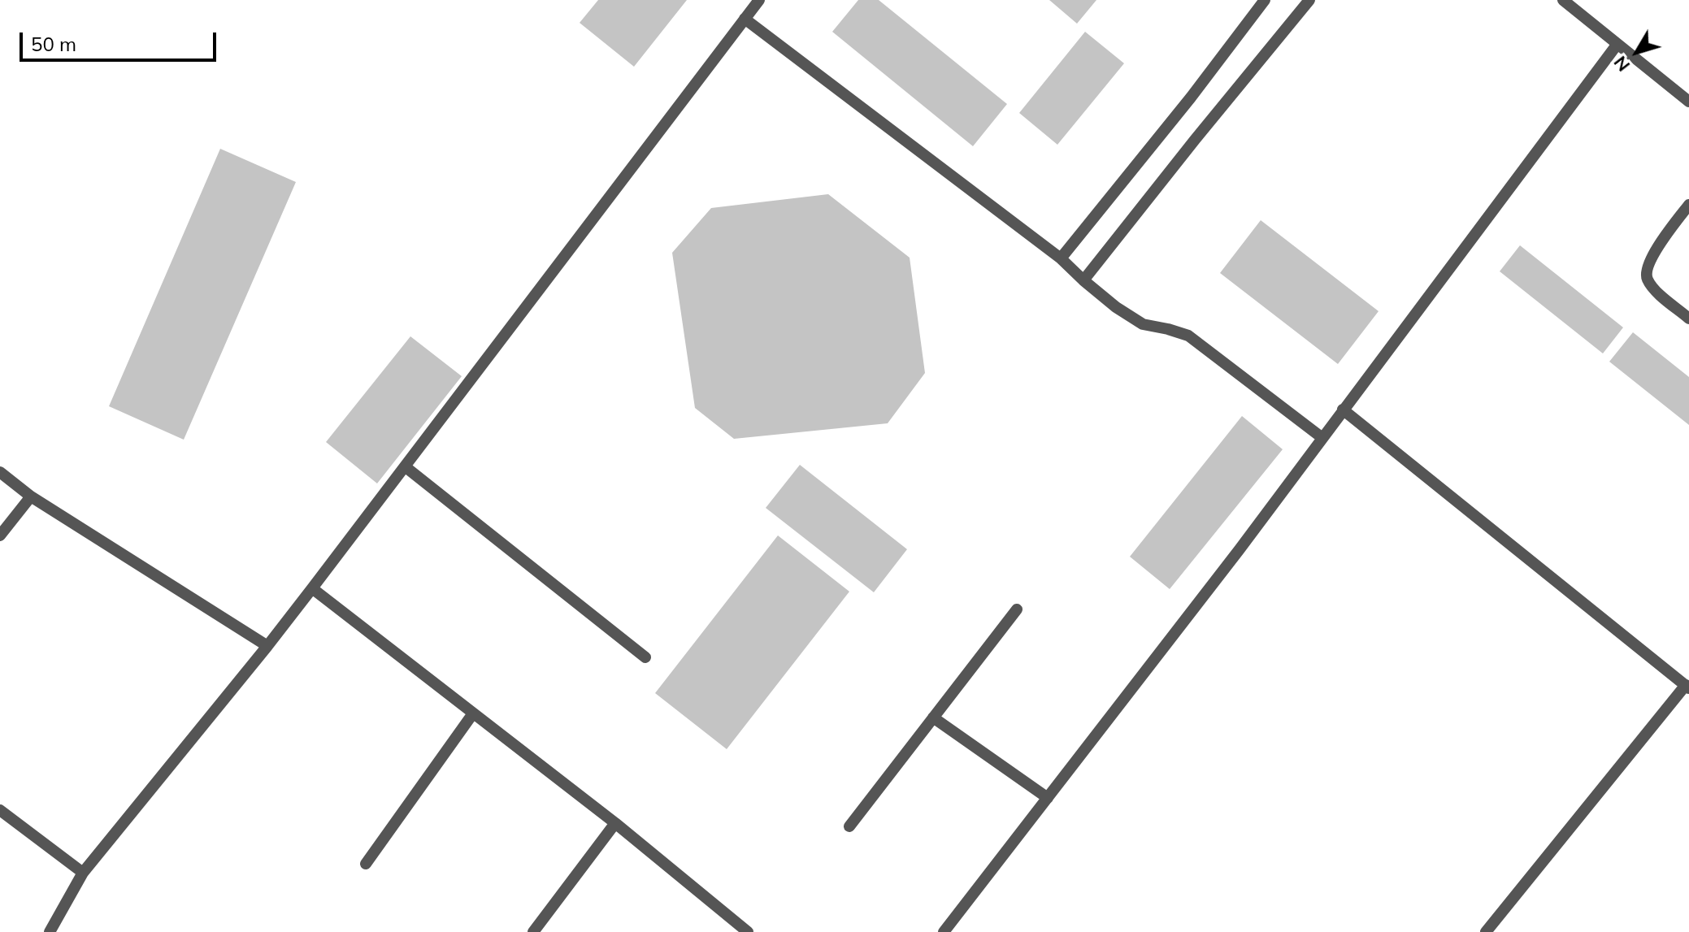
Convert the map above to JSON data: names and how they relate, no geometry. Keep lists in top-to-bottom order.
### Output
{
  "scale_bar": "50 m",
  "north": "bottom left"
}
